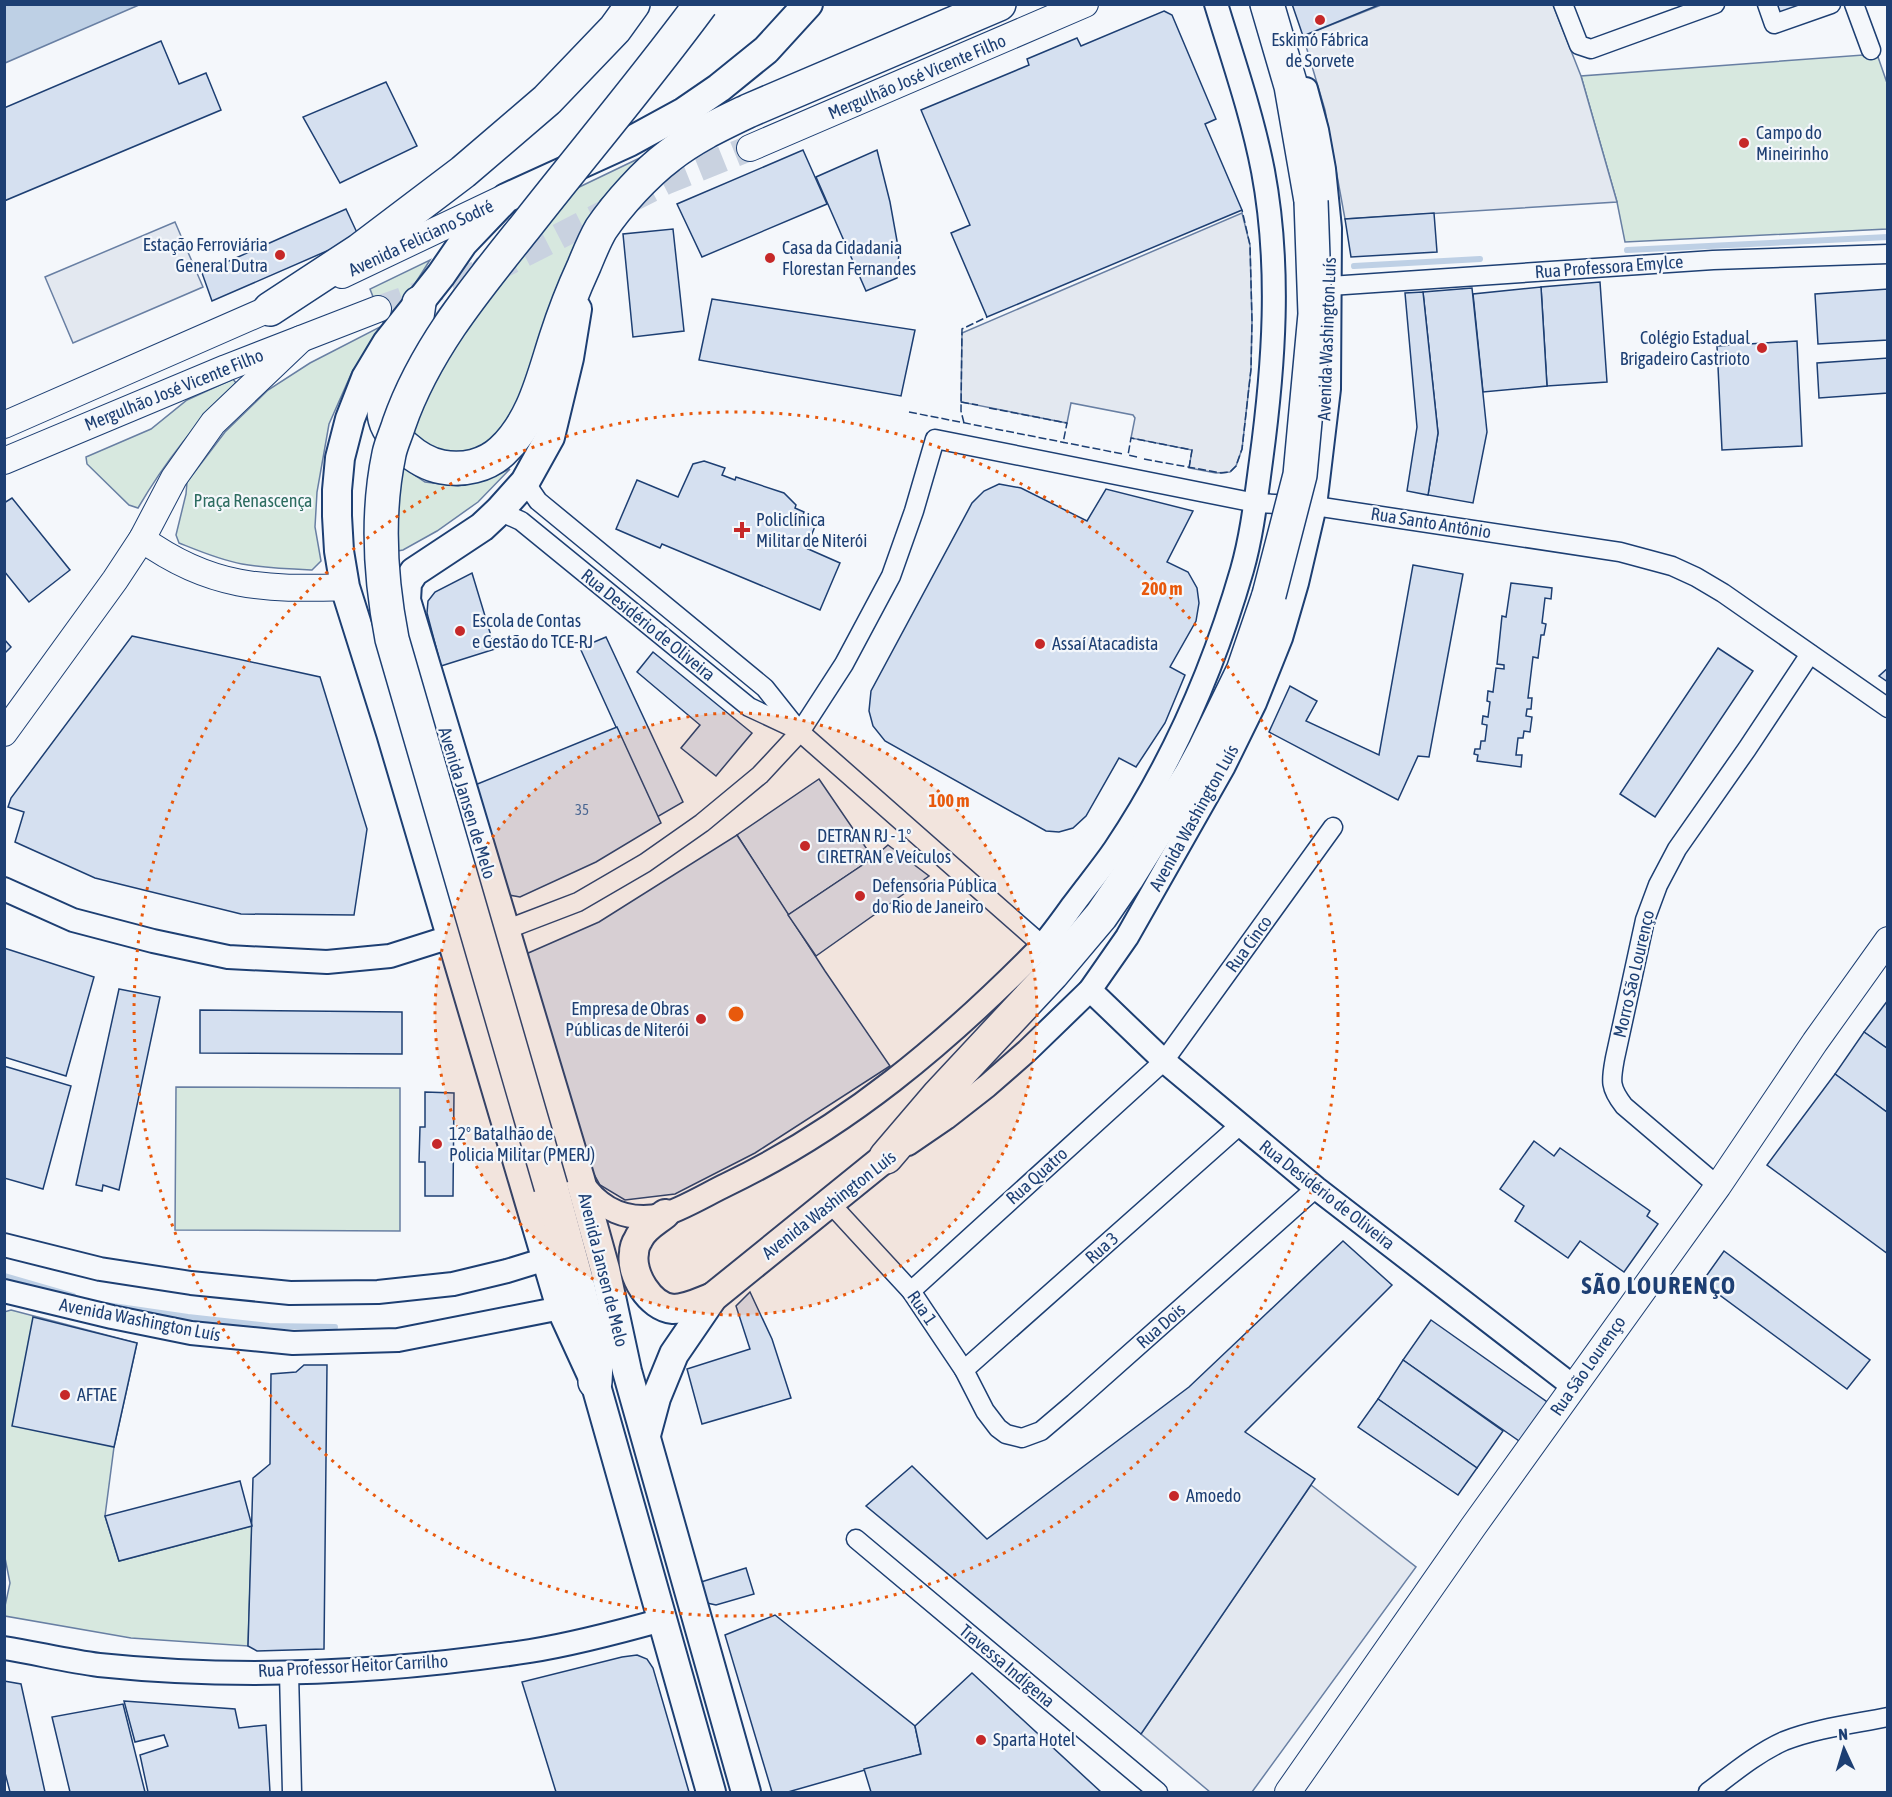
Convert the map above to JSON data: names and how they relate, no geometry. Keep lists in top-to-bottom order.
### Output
{
  "streets": {
    "main road": [
      "Mergulhão José Vicente Filho",
      "Avenida Feliciano Sodré",
      "Avenida Washington Luís",
      "Avenida Jansen de Melo",
      "Rua São Lourenço"
    ],
    "street": [
      "Rua Professora Emylce",
      "Rua Santo Antônio",
      "Rua Desidério de Oliveira",
      "Rua Cinco",
      "Morro São Lourenço",
      "Rua Quatro",
      "Rua 3",
      "Rua 1",
      "Rua Dois",
      "Rua Professor Heitor Carrilho",
      "Travessa Indígena"
    ]
  },
  "crossings": [
    ["Rua Professora Emylce", "Avenida Washington Luís"],
    ["Avenida Washington Luís", "Rua Santo Antônio"],
    ["Avenida Washington Luís", "Rua Desidério de Oliveira"],
    ["Avenida Washington Luís", "Avenida Jansen de Melo"],
    ["Avenida Washington Luís", "Rua 1"],
    ["Rua Santo Antônio", "Rua Desidério de Oliveira"],
    ["Rua Santo Antônio", "Morro São Lourenço"],
    ["Rua Desidério de Oliveira", "Avenida Jansen de Melo"],
    ["Rua Desidério de Oliveira", "Rua Cinco"],
    ["Rua Desidério de Oliveira", "Rua Quatro"],
    ["Rua Desidério de Oliveira", "Rua 3"],
    ["Rua Desidério de Oliveira", "Rua Dois"],
    ["Rua Desidério de Oliveira", "Rua São Lourenço"],
    ["Rua Cinco", "Rua Quatro"],
    ["Morro São Lourenço", "Rua São Lourenço"],
    ["Rua Quatro", "Rua 1"],
    ["Rua 3", "Rua 1"],
    ["Rua 1", "Rua Dois"]
  ],
  "districts": ["SÃO LOURENÇO"],
  "parks": ["Praça Renascença"],
  "places": {
    "other": [
      "Eskimó Fábrica de Sorvete",
      "Campo do Mineirinho",
      "Estação Ferroviária General Dutra",
      "Casa da Cidadania Florestan Fernandes",
      "Colégio Estadual Brigadeiro Castrioto",
      "Escola de Contas e Gestão do TCE-RJ",
      "Assaí Atacadista",
      "DETRAN RJ - 1º CIRETRAN e Veículos",
      "Defensoria Pública do Rio de Janeiro",
      "Empresa de Obras Públicas de Niterói",
      "12º Batalhão de Policia Militar (PMERJ)",
      "AFTAE",
      "Amoedo",
      "Sparta Hotel"
    ],
    "health": ["Policlínica Militar de Niterói"]
  },
  "house_numbers": ["35"],
  "north": "top",
  "rings": ["200 m", "100 m"]
}
